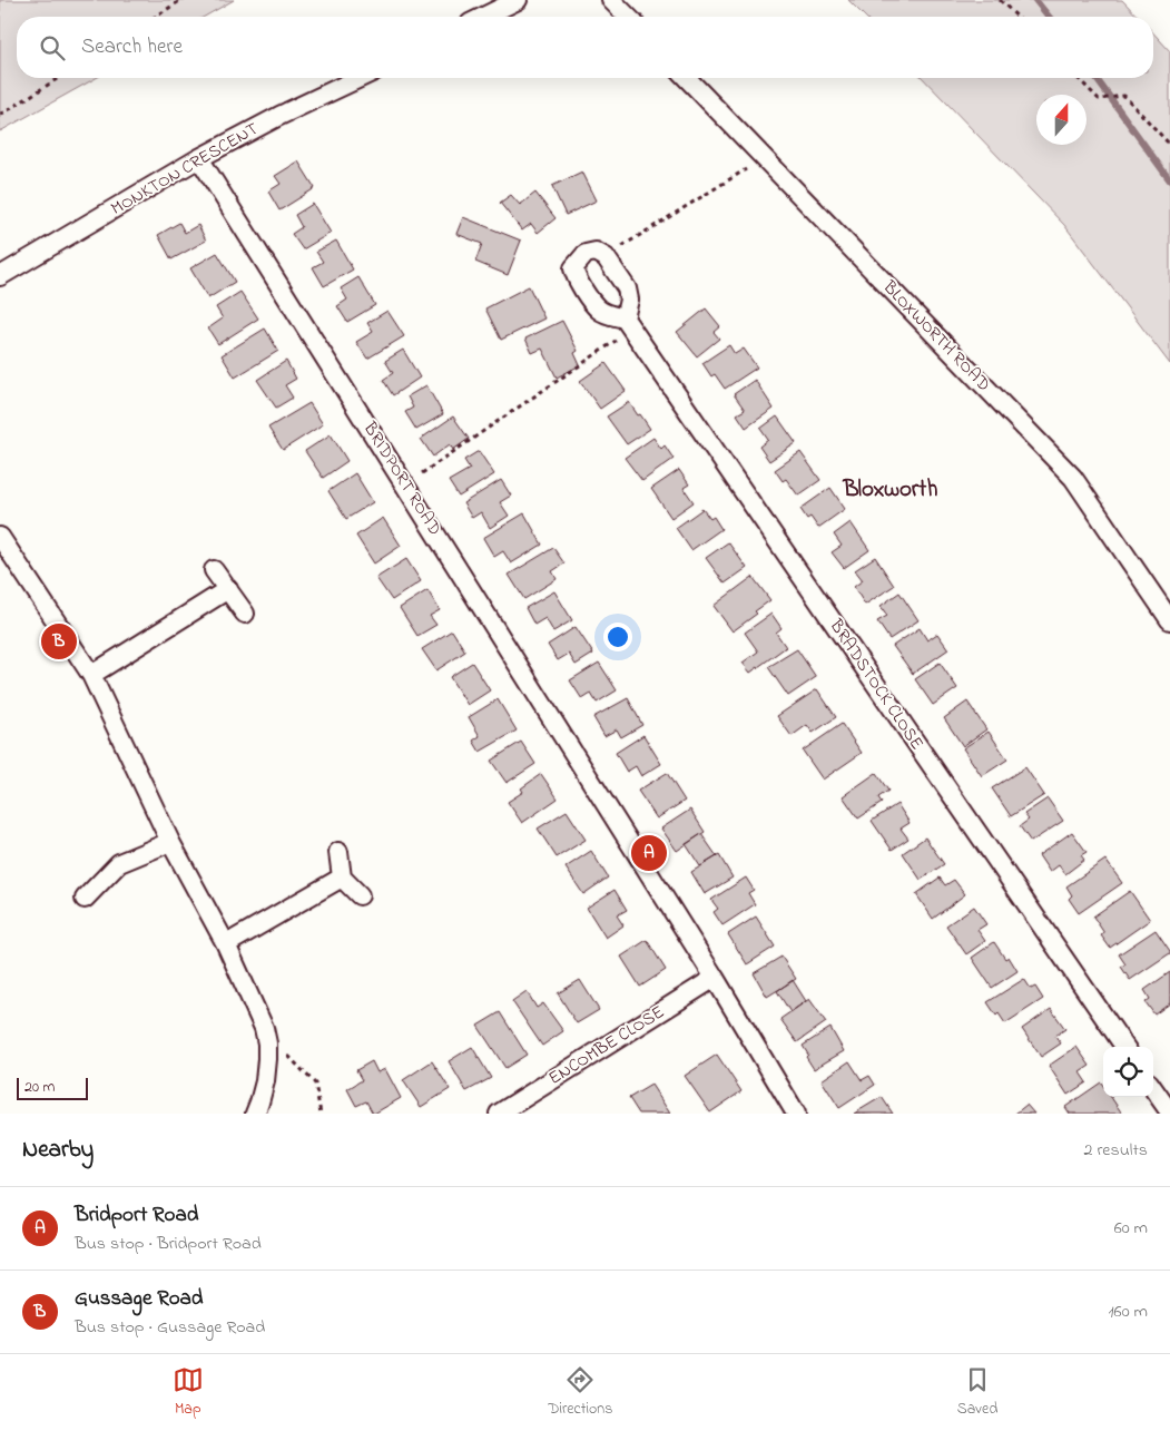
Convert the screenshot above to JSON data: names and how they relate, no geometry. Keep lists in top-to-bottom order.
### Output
{
  "streets": {
    "street": [
      "MONKTON CRESCENT",
      "BLOXWORTH ROAD",
      "BRIDPORT ROAD",
      "BRADSTOCK CLOSE",
      "ENCOMBE CLOSE"
    ]
  },
  "crossings": [
    ["MONKTON CRESCENT", "BRIDPORT ROAD"],
    ["BRIDPORT ROAD", "ENCOMBE CLOSE"]
  ],
  "districts": ["Bloxworth"],
  "scale_bar": "20 m",
  "north": "top",
  "page": {
    "search": "Search here",
    "pins": ["B", "A"],
    "scale": "20 m",
    "heading": ["Nearby", "2 results"],
    "list": [
      {
        "mark": "A",
        "name": "Bridport Road",
        "note": "Bus stop · Bridport Road",
        "value": "60 m"
      },
      {
        "mark": "B",
        "name": "Gussage Road",
        "note": "Bus stop · Gussage Road",
        "value": "160 m"
      }
    ],
    "nav": ["Map", "Directions", "Saved"]
  }
}
